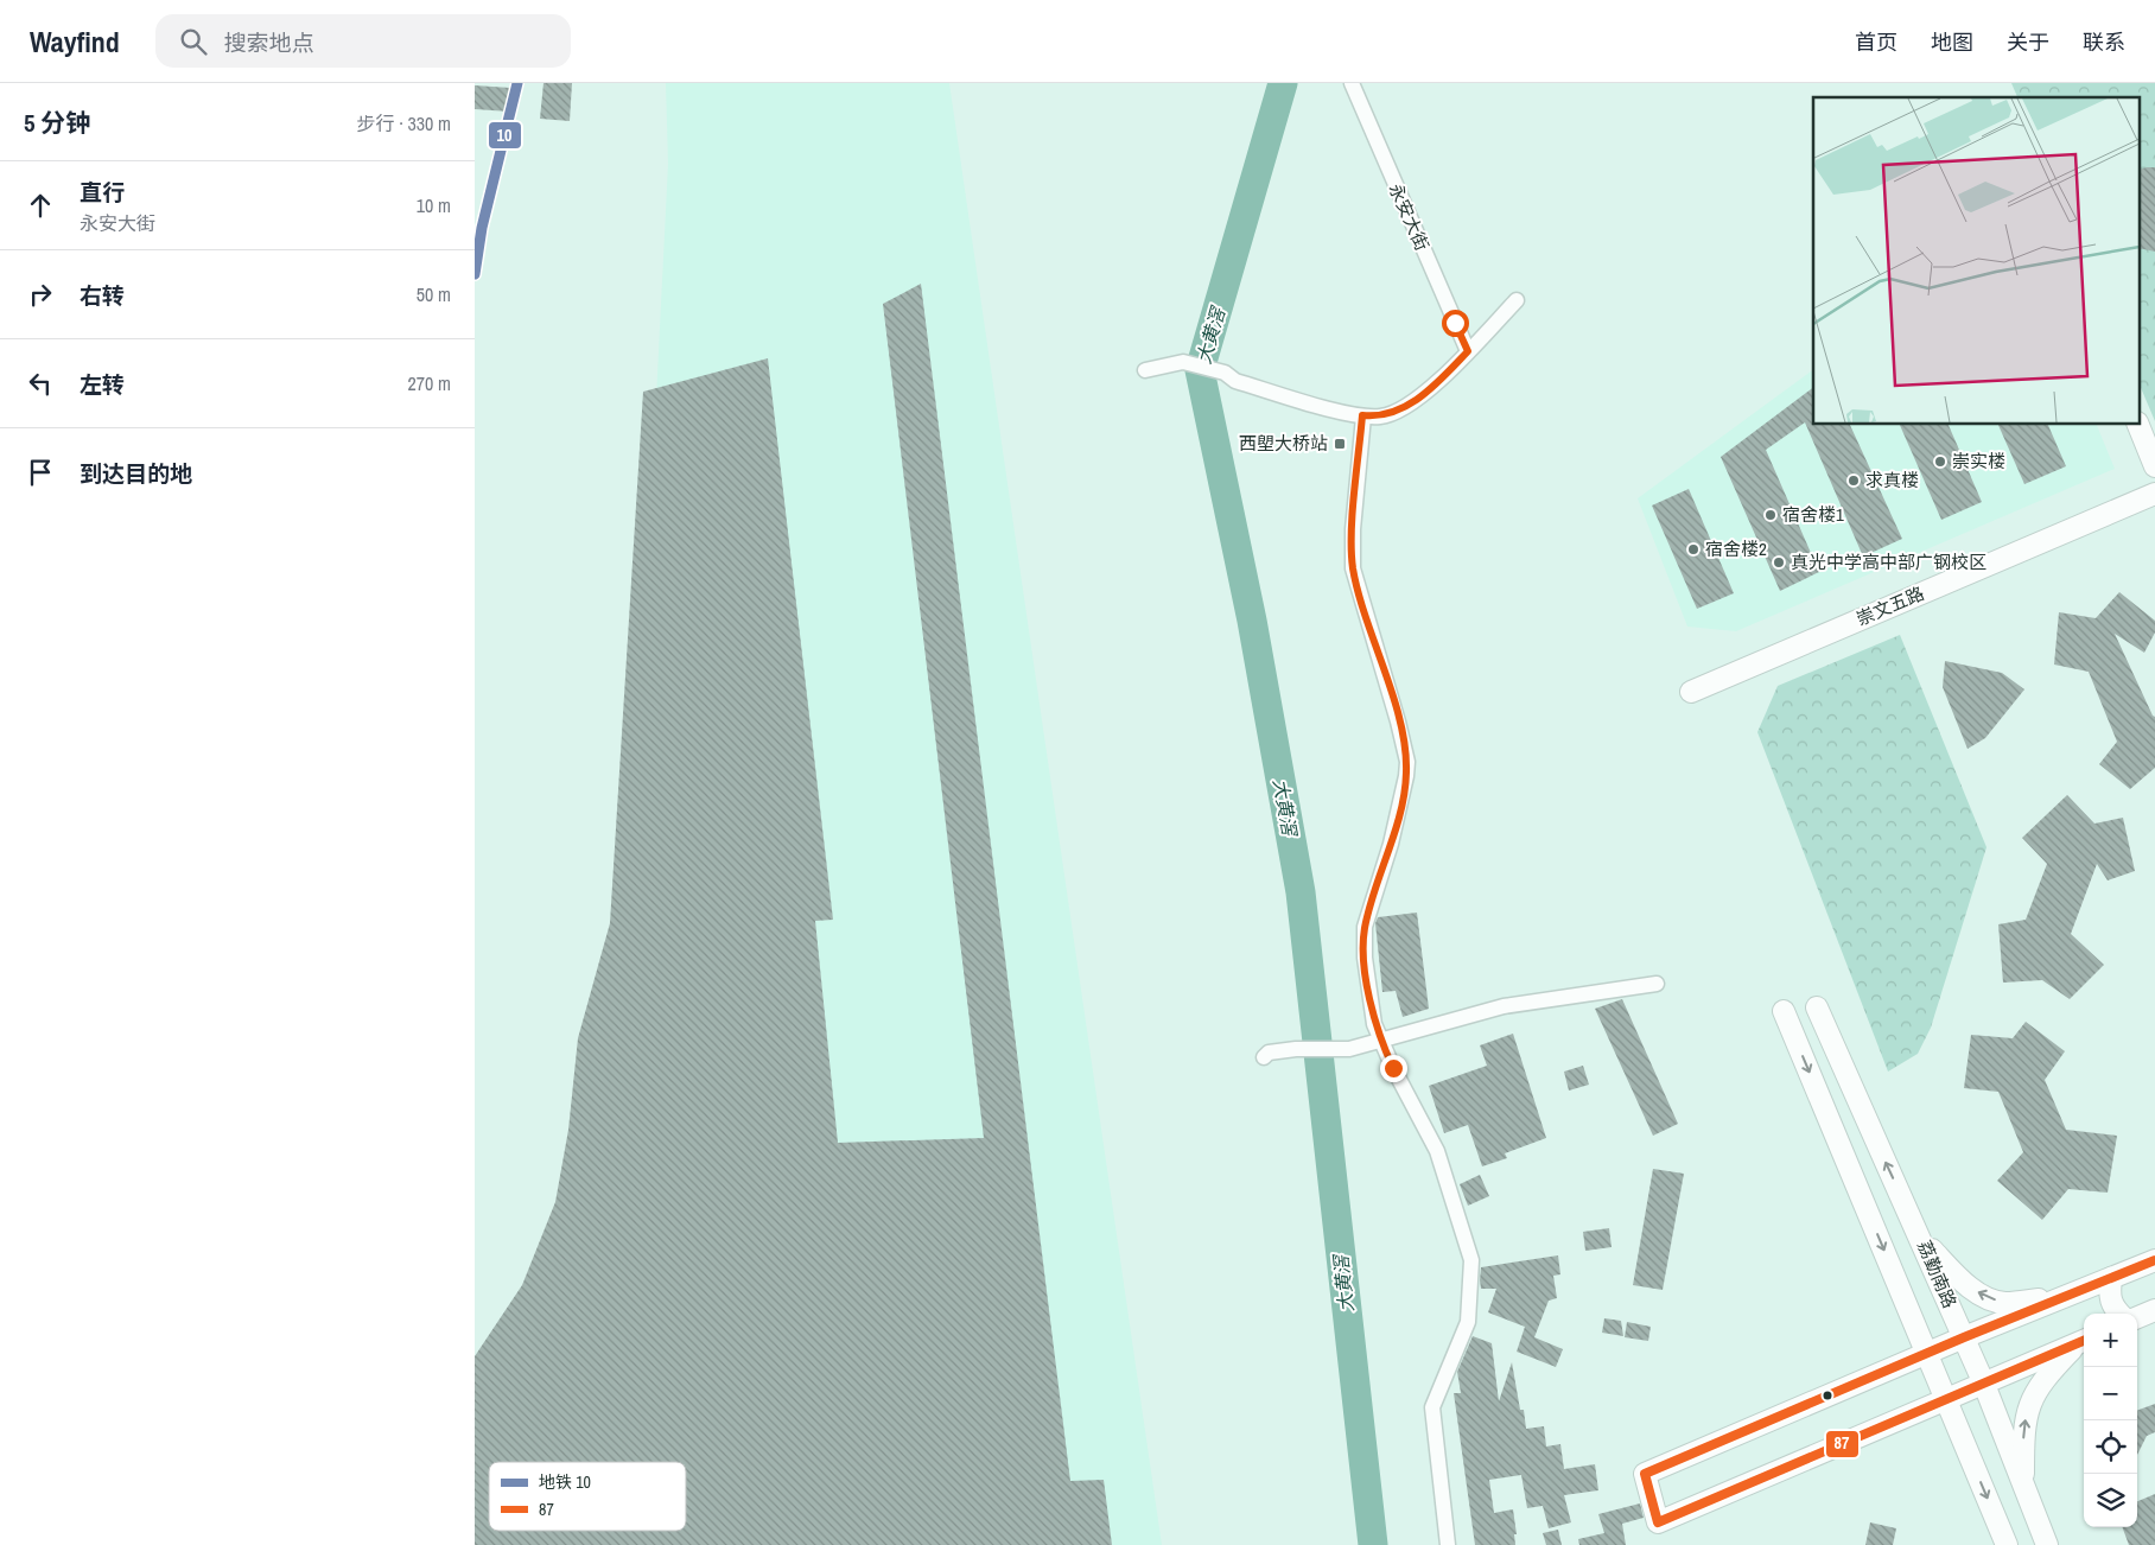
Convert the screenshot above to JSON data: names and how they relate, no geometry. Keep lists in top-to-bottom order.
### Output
{
  "streets": {
    "street": ["永安大街", "崇文五路", "荔勤南路"]
  },
  "water": ["大黄滘"],
  "places": {
    "transit": ["西塱大桥站"],
    "other": [
      "崇实楼",
      "求真楼",
      "宿舍楼1",
      "宿舍楼2",
      "真光中学高中部广钢校区"
    ]
  },
  "lines": ["metro line 10", "transit line 87"],
  "legend": ["地铁 10", "87"],
  "page": {
    "header": "Wayfind",
    "search": "搜索地点",
    "nav": [
      "首页",
      "地图",
      "关于",
      "联系"
    ],
    "heading": ["5 分钟", "步行 · 330 m"],
    "list": [
      ["直行", "永安大街", "10 m"],
      ["右转", "50 m"],
      ["左转", "270 m"],
      "到达目的地"
    ],
    "map_buttons": ["+", "−"]
  }
}
